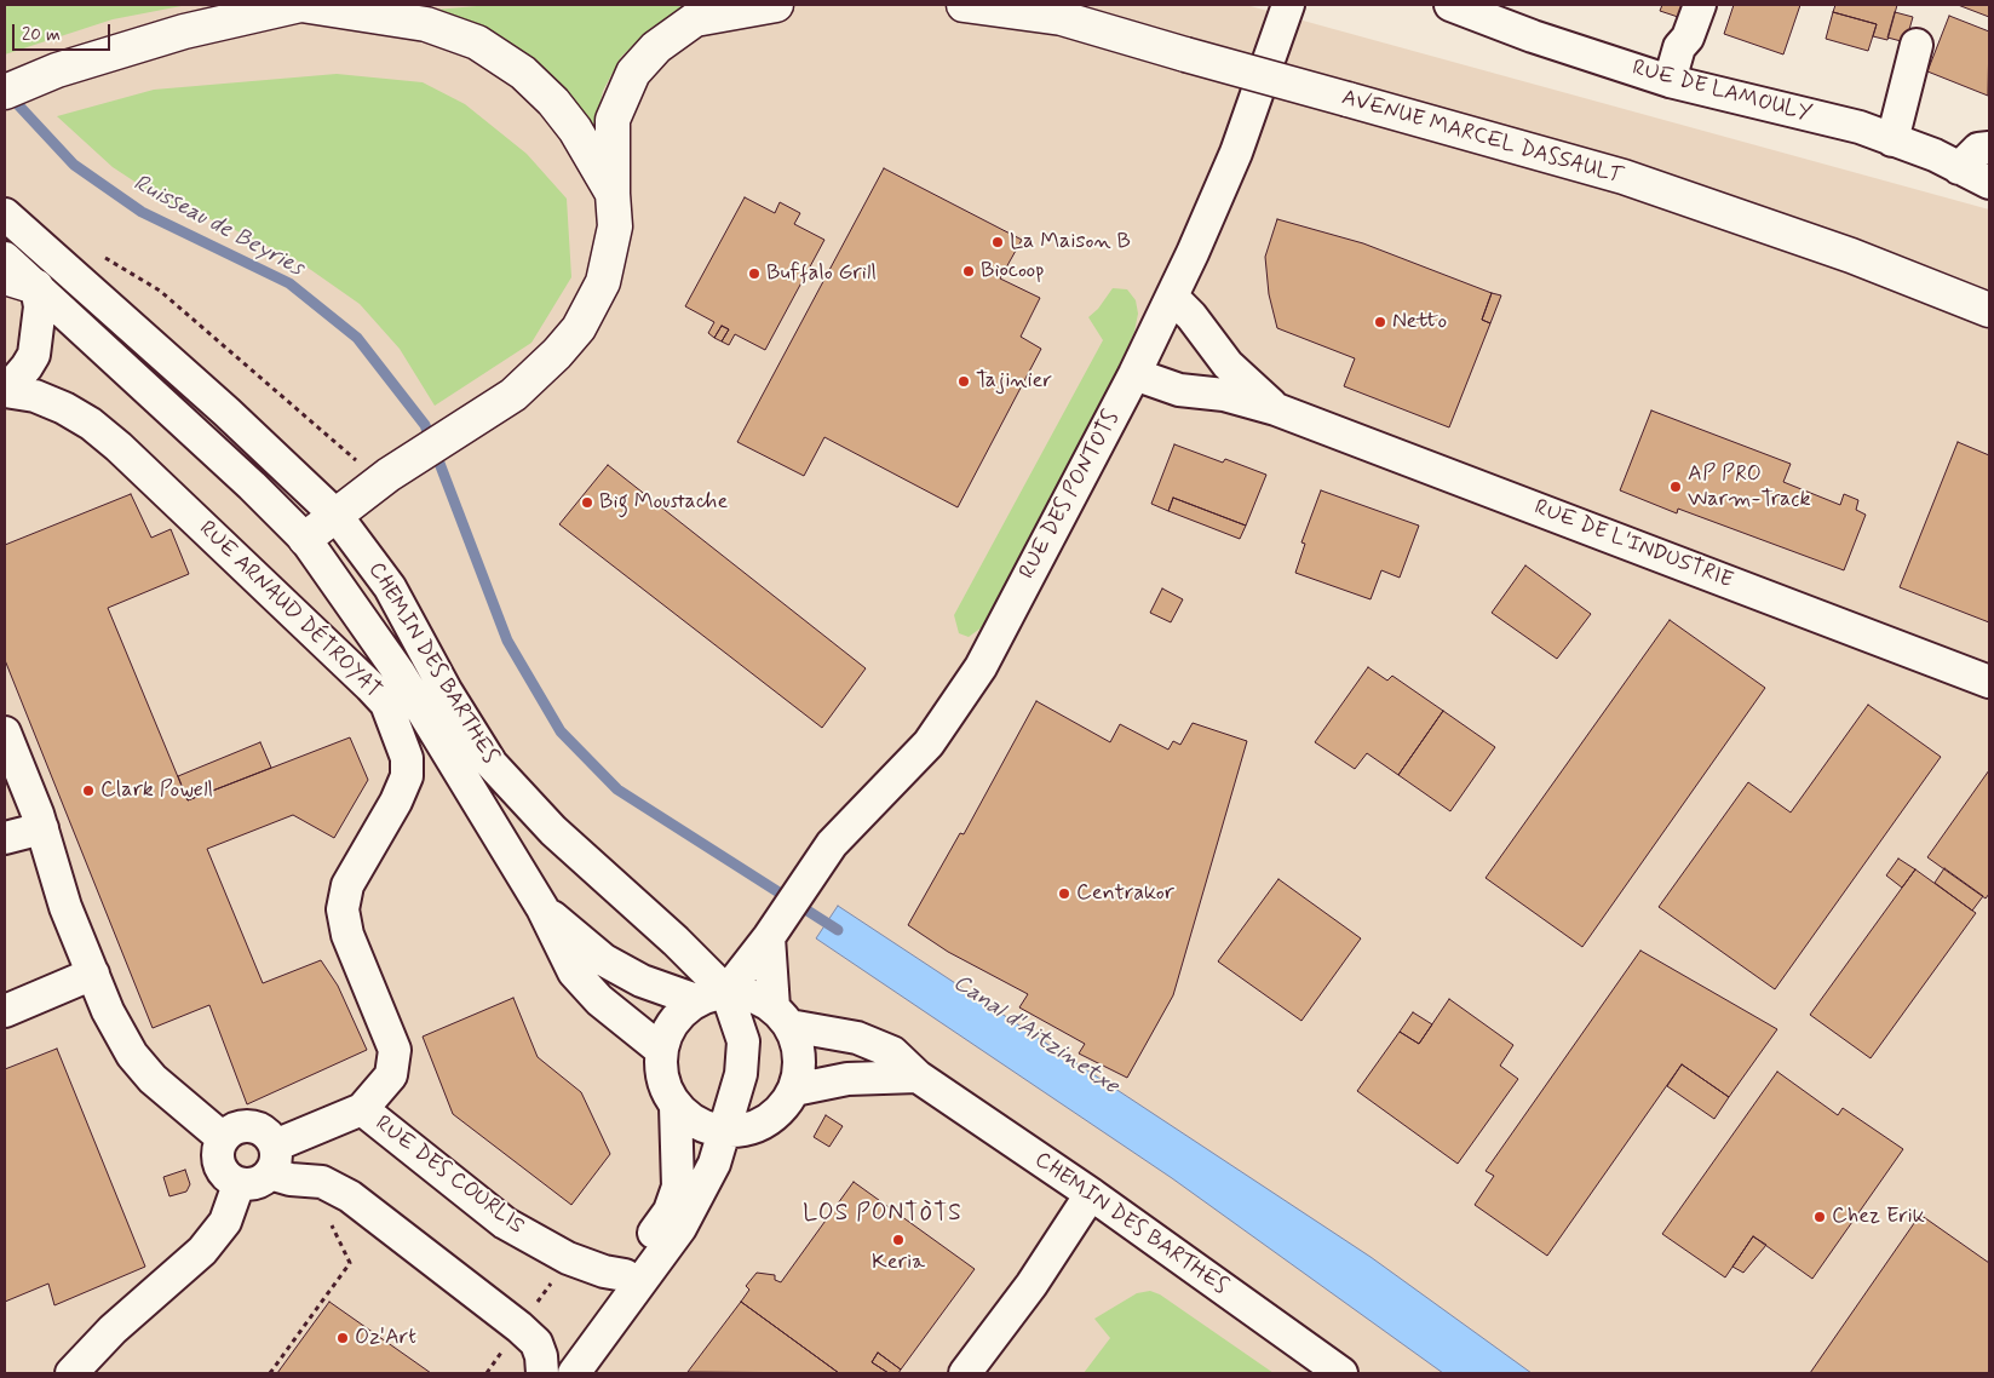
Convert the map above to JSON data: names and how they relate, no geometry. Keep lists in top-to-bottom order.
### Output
{
  "streets": {
    "main road": ["AVENUE MARCEL DASSAULT"],
    "street": [
      "RUE DE LAMOULY",
      "RUE DES PONTOTS",
      "RUE DE L'INDUSTRIE",
      "RUE ARNAUD DÉTROYAT",
      "CHEMIN DES BARTHES",
      "RUE DES COURLIS"
    ]
  },
  "crossings": [
    ["RUE DES PONTOTS", "RUE DE L'INDUSTRIE"],
    ["RUE DES PONTOTS", "CHEMIN DES BARTHES"],
    ["RUE ARNAUD DÉTROYAT", "CHEMIN DES BARTHES"],
    ["RUE ARNAUD DÉTROYAT", "RUE DES COURLIS"]
  ],
  "districts": ["LOS PONTÒTS"],
  "water": ["Ruisseau de Beyries", "Canal d'Aitzinetxe"],
  "places": [
    "La Maison B",
    "Biocoop",
    "Buffalo Grill",
    "Netto",
    "Tajinier",
    "AP PRO Warm-Track",
    "Big Moustache",
    "Clark Powell",
    "Centrakor",
    "Chez Erik",
    "Keria",
    "Oz'Art"
  ],
  "scale_bar": "20 m"
}
